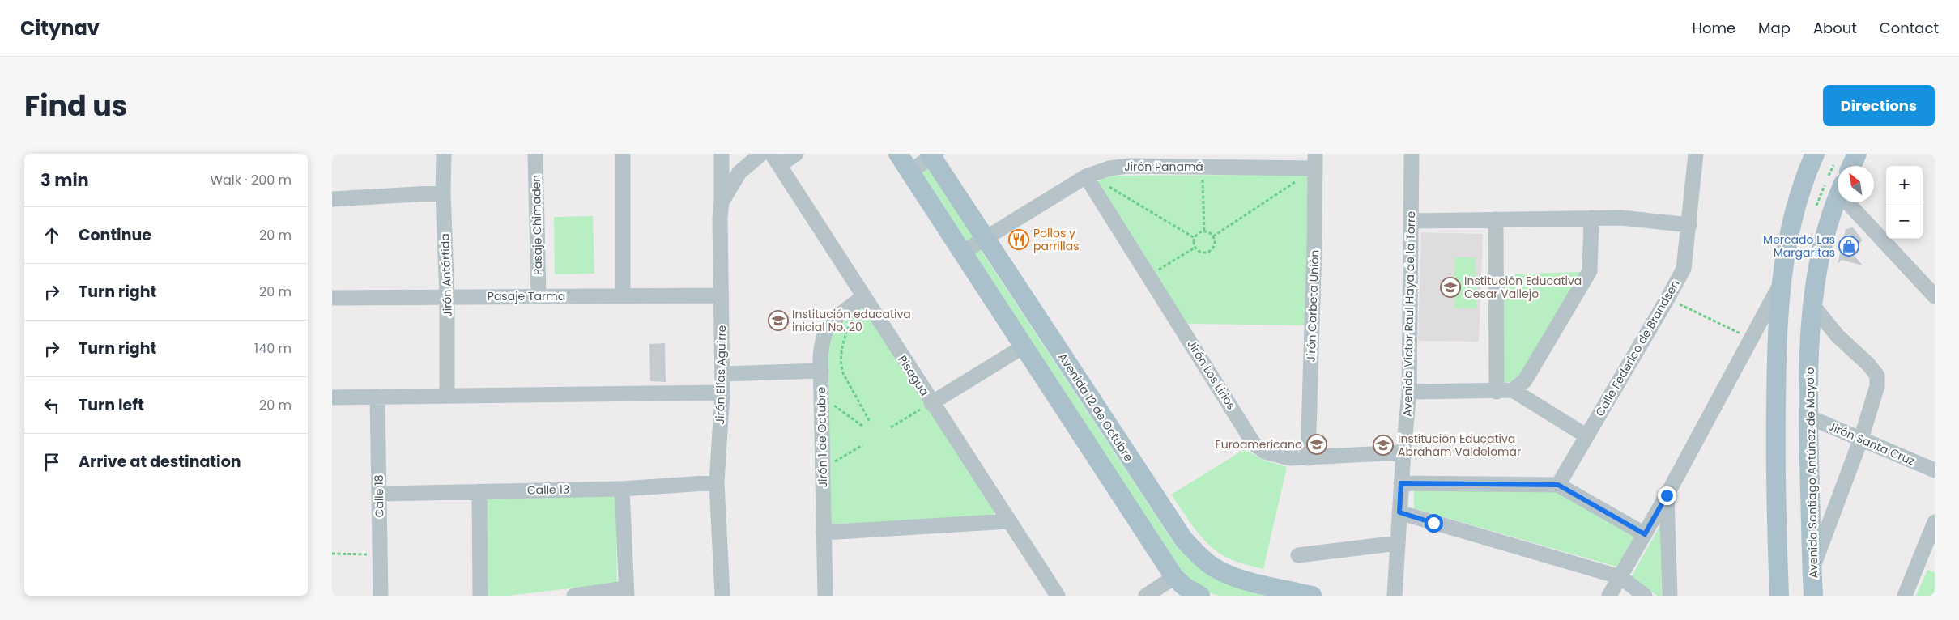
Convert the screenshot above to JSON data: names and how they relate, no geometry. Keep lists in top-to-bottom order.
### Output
{
  "streets": {
    "main road": ["Avenida 12 de Octubre", "Avenida Santiago Antúnez de Mayolo"],
    "street": [
      "Jirón Panamá",
      "Pasaje Chimaden",
      "Jirón Antártida",
      "Pasaje Tarma",
      "Jirón Corbeta Unión",
      "Avenida Victor Raul Haya de la Torre",
      "Calle Federico de Brandsen",
      "Jirón Elías Aguirre",
      "Jirón Los Lirios",
      "Pisagua",
      "Jirón 1 de Octubre",
      "Jirón Santa Cruz",
      "Calle 13",
      "Calle 18"
    ]
  },
  "crossings": [
    ["Jirón Panamá", "Jirón Corbeta Unión"],
    ["Jirón Panamá", "Jirón Los Lirios"],
    ["Jirón Panamá", "Avenida 12 de Octubre"],
    ["Pasaje Chimaden", "Pasaje Tarma"],
    ["Jirón Antártida", "Pasaje Tarma"],
    ["Pasaje Tarma", "Jirón Elías Aguirre"],
    ["Jirón Corbeta Unión", "Jirón Los Lirios"],
    ["Avenida Victor Raul Haya de la Torre", "Jirón Los Lirios"],
    ["Jirón Elías Aguirre", "Calle 13"],
    ["Pisagua", "Jirón 1 de Octubre"],
    ["Jirón Santa Cruz", "Avenida Santiago Antúnez de Mayolo"],
    ["Calle 13", "Calle 18"]
  ],
  "places": {
    "restaurant": ["Pollos y parrillas"],
    "shop": ["Mercado Las Margaritas"],
    "school or university": [
      "Institución Educativa Cesar Vallejo",
      "Institución educativa inicial No. 20",
      "Euroamericano",
      "Institución Educativa Abraham Valdelomar"
    ]
  },
  "north": "top left",
  "page": {
    "header": "Citynav",
    "nav": [
      "Home",
      "Map",
      "About",
      "Contact"
    ],
    "title": "Find us",
    "buttons": "Directions",
    "heading": ["3 min", "Walk · 200 m"],
    "map_buttons": ["+", "−"],
    "list": [
      ["Continue", "20 m"],
      ["Turn right", "20 m"],
      ["Turn right", "140 m"],
      ["Turn left", "20 m"],
      "Arrive at destination"
    ]
  }
}
